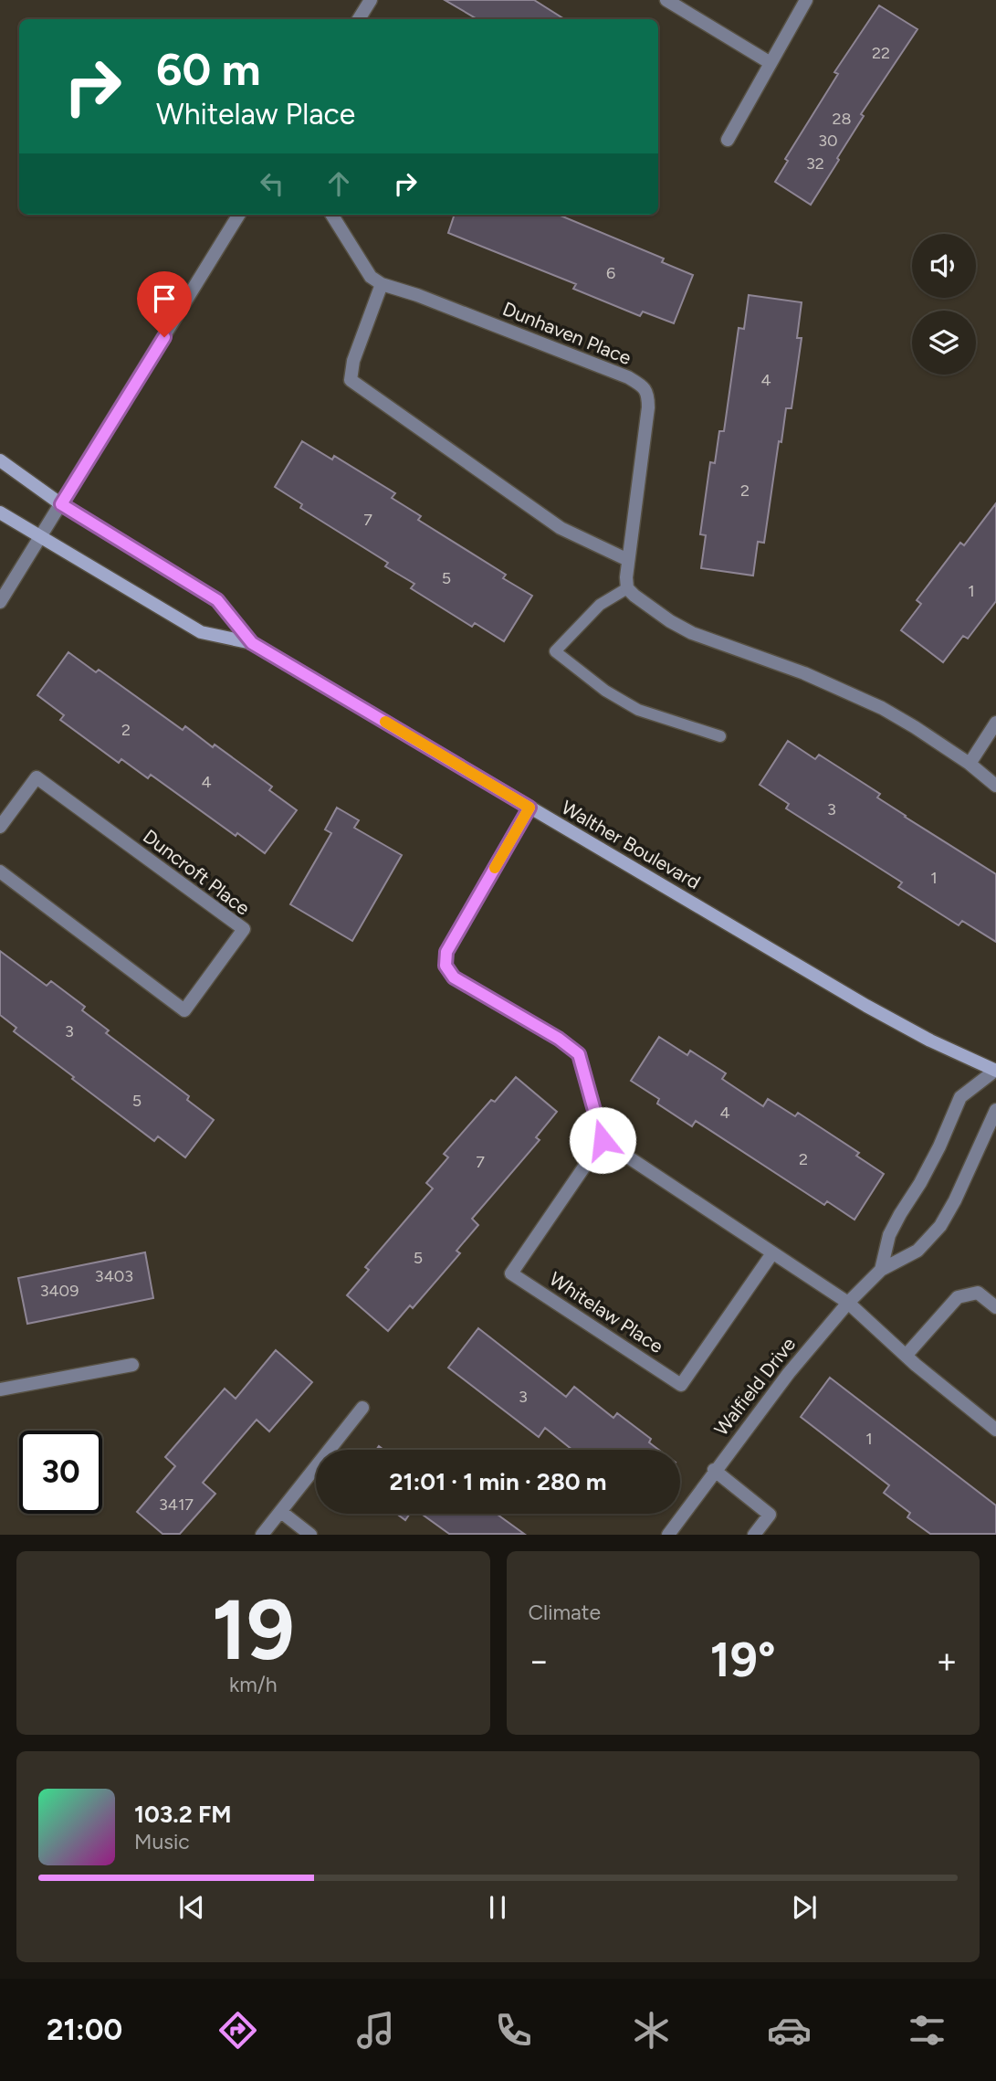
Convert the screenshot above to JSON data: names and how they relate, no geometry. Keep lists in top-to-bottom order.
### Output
{
  "streets": {
    "main road": ["Walther Boulevard"],
    "street": [
      "Dunhaven Place",
      "Duncroft Place",
      "Whitelaw Place",
      "Walfield Drive"
    ]
  },
  "house_numbers": [
    "22",
    "28",
    "30",
    "32",
    "6",
    "4",
    "2",
    "7",
    "5",
    "1",
    "2",
    "4",
    "3",
    "1",
    "3",
    "5",
    "4",
    "2",
    "7",
    "5",
    "3403",
    "3409",
    "3",
    "1",
    "3417"
  ],
  "page": {
    "turn": ["60 m", "Whitelaw Place"],
    "limit": "30",
    "trip": "21:01 · 1 min · 280 m",
    "tile": [
      ["19", "km/h"],
      "Climate"
    ],
    "heat": ["−", "19°", "+"],
    "song": ["103.2 FM", "Music"],
    "tabs": "21:00"
  }
}
